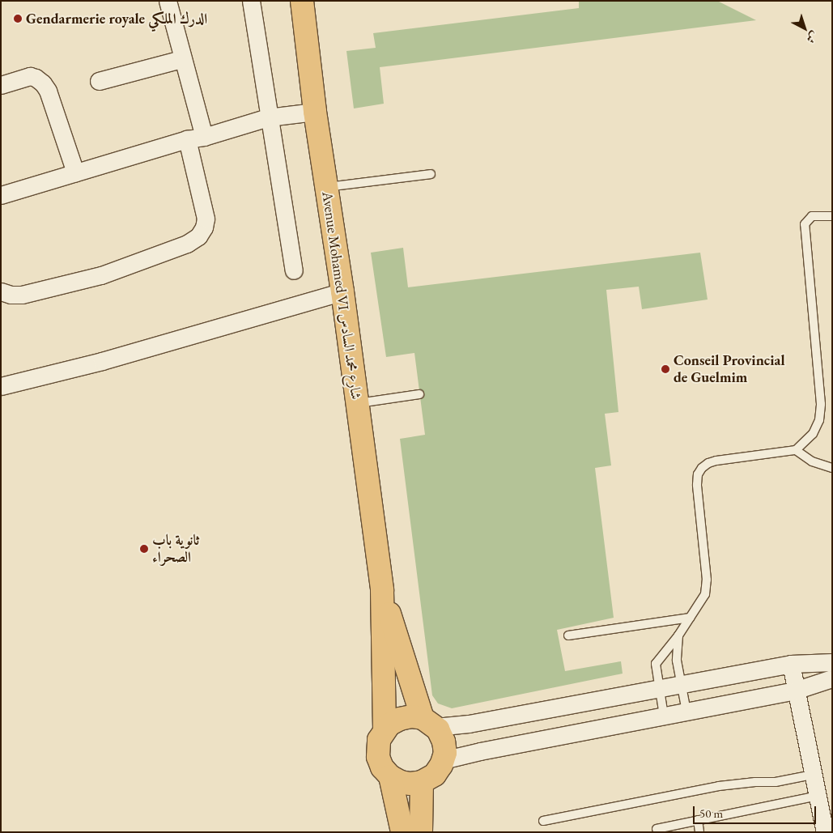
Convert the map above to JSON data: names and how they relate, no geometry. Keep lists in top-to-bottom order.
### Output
{
  "streets": {
    "main road": ["Avenue Mohamed VI شارع محمد السادس"]
  },
  "places": ["Gendarmerie royale الدرك الملكي", "Conseil Provincial de Guelmim", "ثانوية باب الصحراء"],
  "scale_bar": "50 m",
  "north": "bottom right"
}
